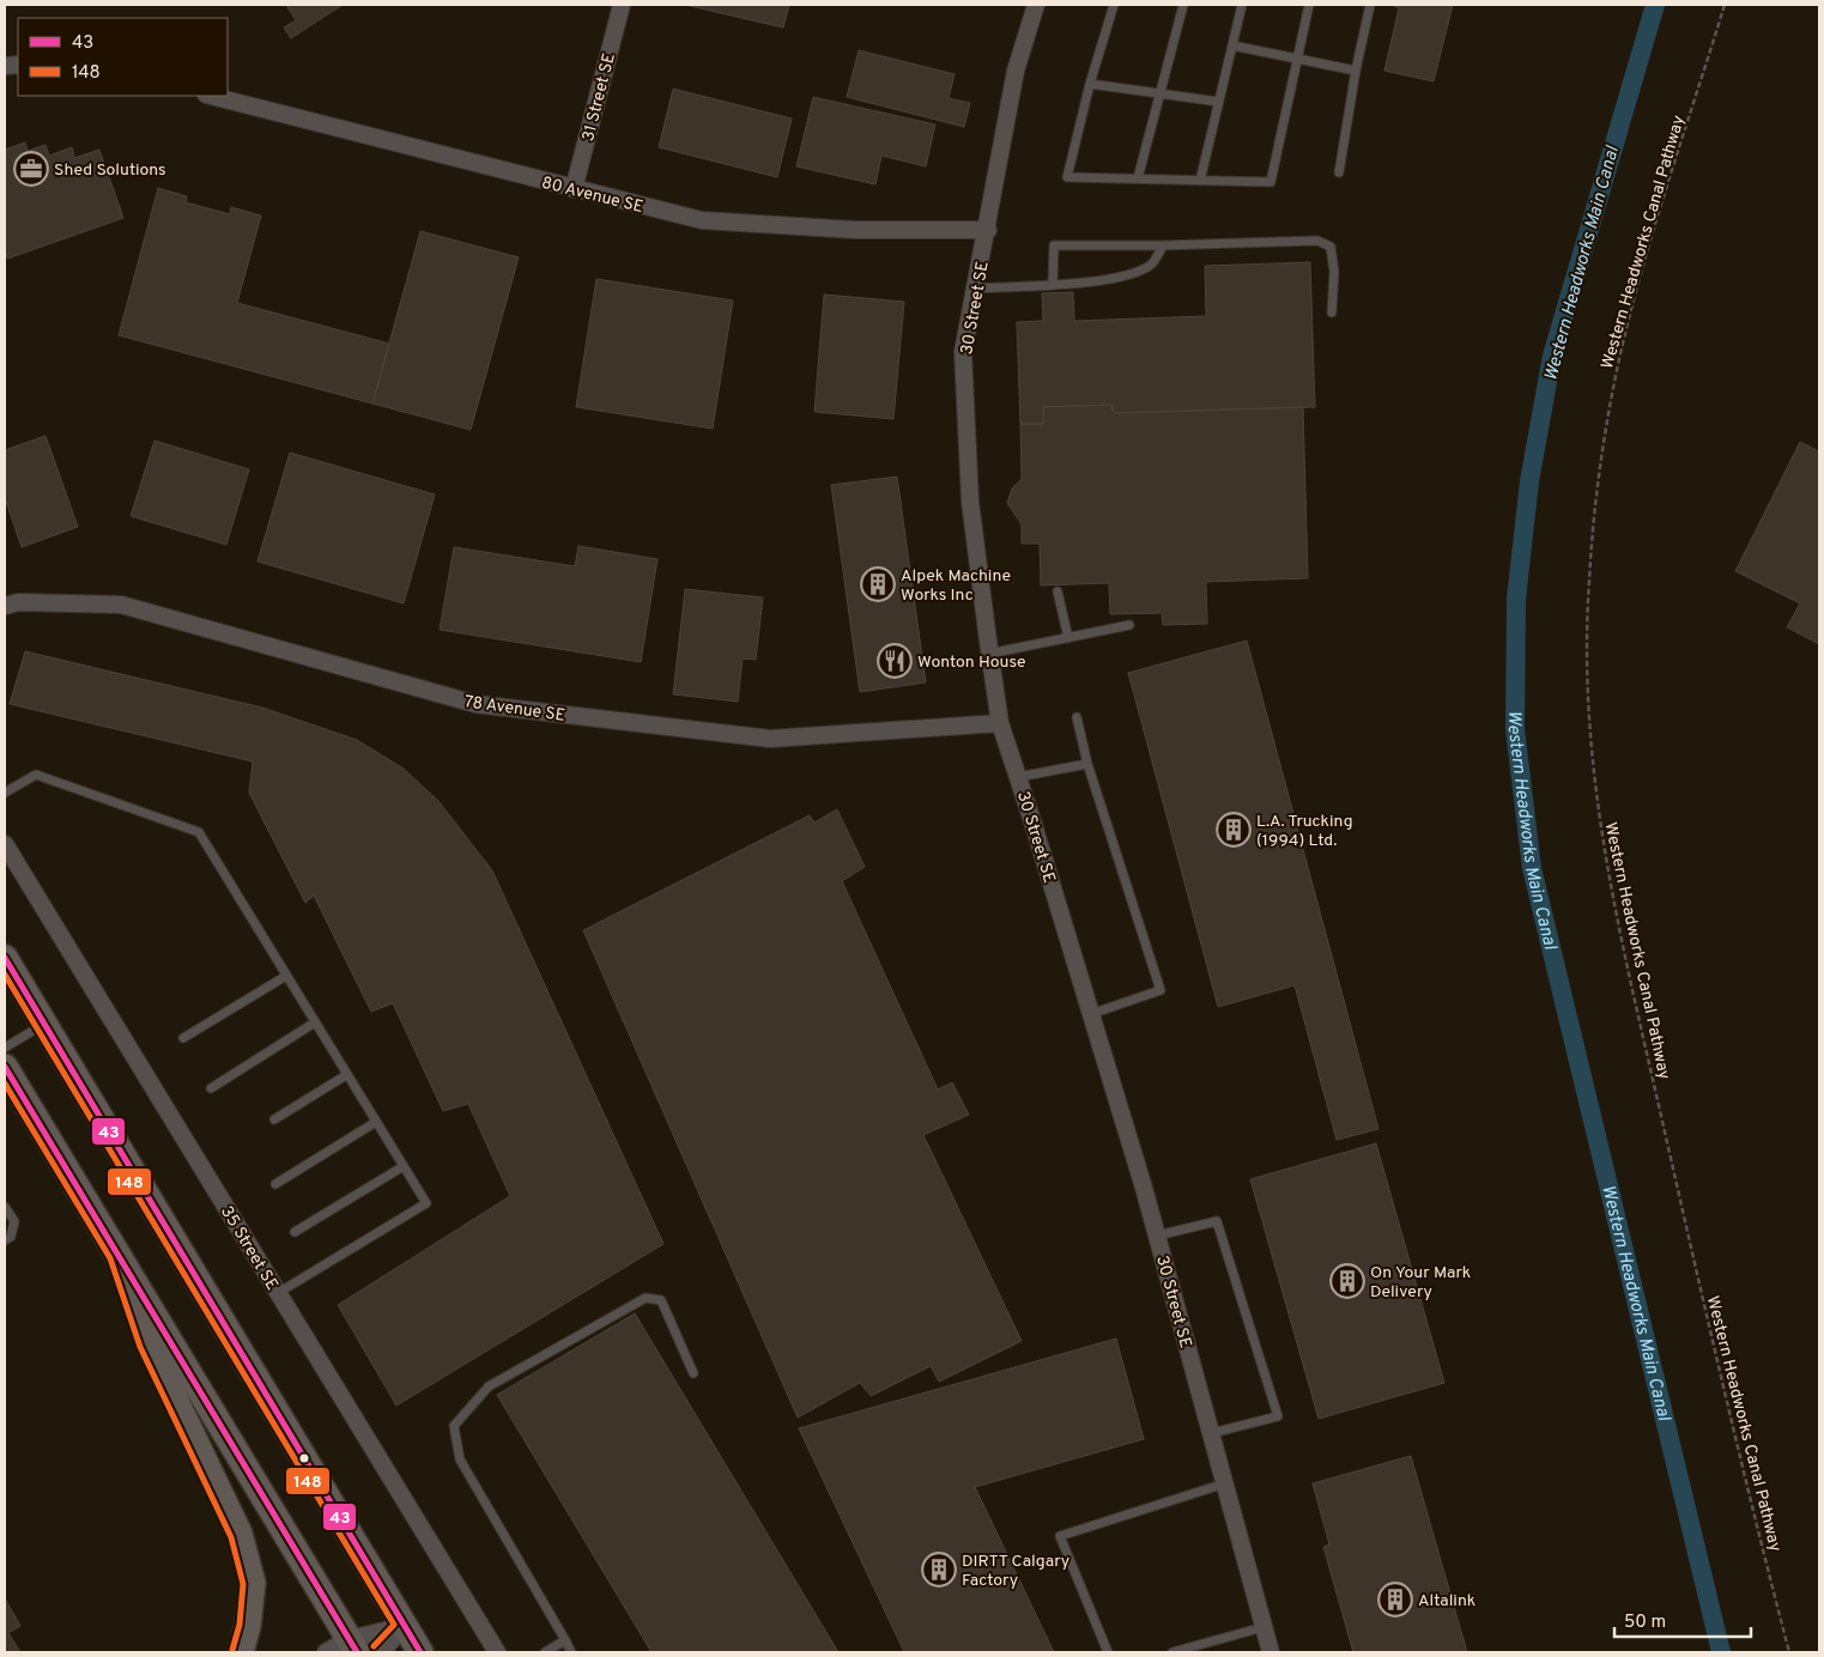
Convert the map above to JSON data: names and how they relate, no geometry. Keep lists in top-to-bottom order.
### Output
{
  "streets": {
    "street": [
      "31 Street SE",
      "80 Avenue SE",
      "30 Street SE",
      "78 Avenue SE",
      "35 Street SE"
    ],
    "path": ["Western Headworks Canal Pathway"]
  },
  "crossings": [
    ["31 Street SE", "80 Avenue SE"],
    ["80 Avenue SE", "30 Street SE"],
    ["30 Street SE", "78 Avenue SE"]
  ],
  "water": ["Western Headworks Main Canal"],
  "places": {
    "office": ["Shed Solutions"],
    "building": [
      "Alpek Machine Works Inc",
      "L.A. Trucking (1994) Ltd.",
      "On Your Mark Delivery",
      "DIRTT Calgary Factory",
      "Altalink"
    ],
    "restaurant": ["Wonton House"]
  },
  "lines": ["transit line 43", "transit line 148"],
  "legend": ["43", "148"],
  "scale_bar": "50 m"
}
